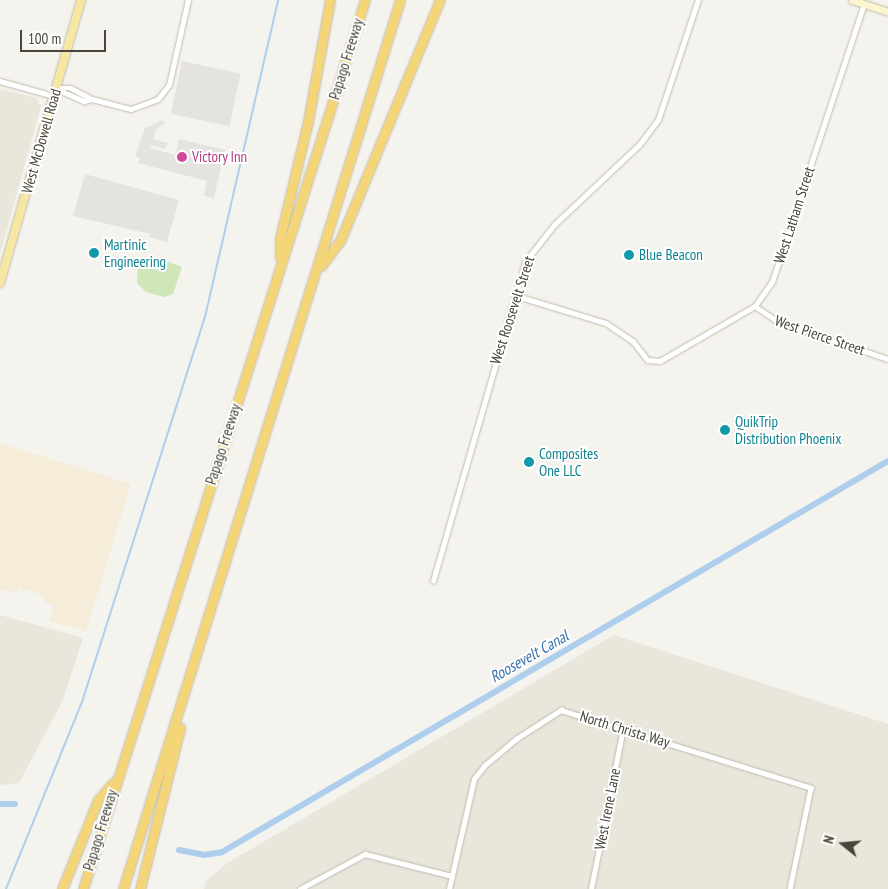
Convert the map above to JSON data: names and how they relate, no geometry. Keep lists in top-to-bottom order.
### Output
{
  "streets": {
    "highway": ["Papago Freeway"],
    "main road": ["West McDowell Road"],
    "street": [
      "West Latham Street",
      "West Roosevelt Street",
      "West Pierce Street",
      "North Christa Way",
      "West Irene Lane"
    ]
  },
  "crossings": [
    ["West Latham Street", "West Roosevelt Street"],
    ["West Latham Street", "West Pierce Street"],
    ["North Christa Way", "West Irene Lane"]
  ],
  "water": ["Roosevelt Canal"],
  "places": [
    "Victory Inn",
    "Martinic Engineering",
    "Blue Beacon",
    "QuikTrip Distribution Phoenix",
    "Composites One LLC"
  ],
  "scale_bar": "100 m",
  "north": "left"
}
